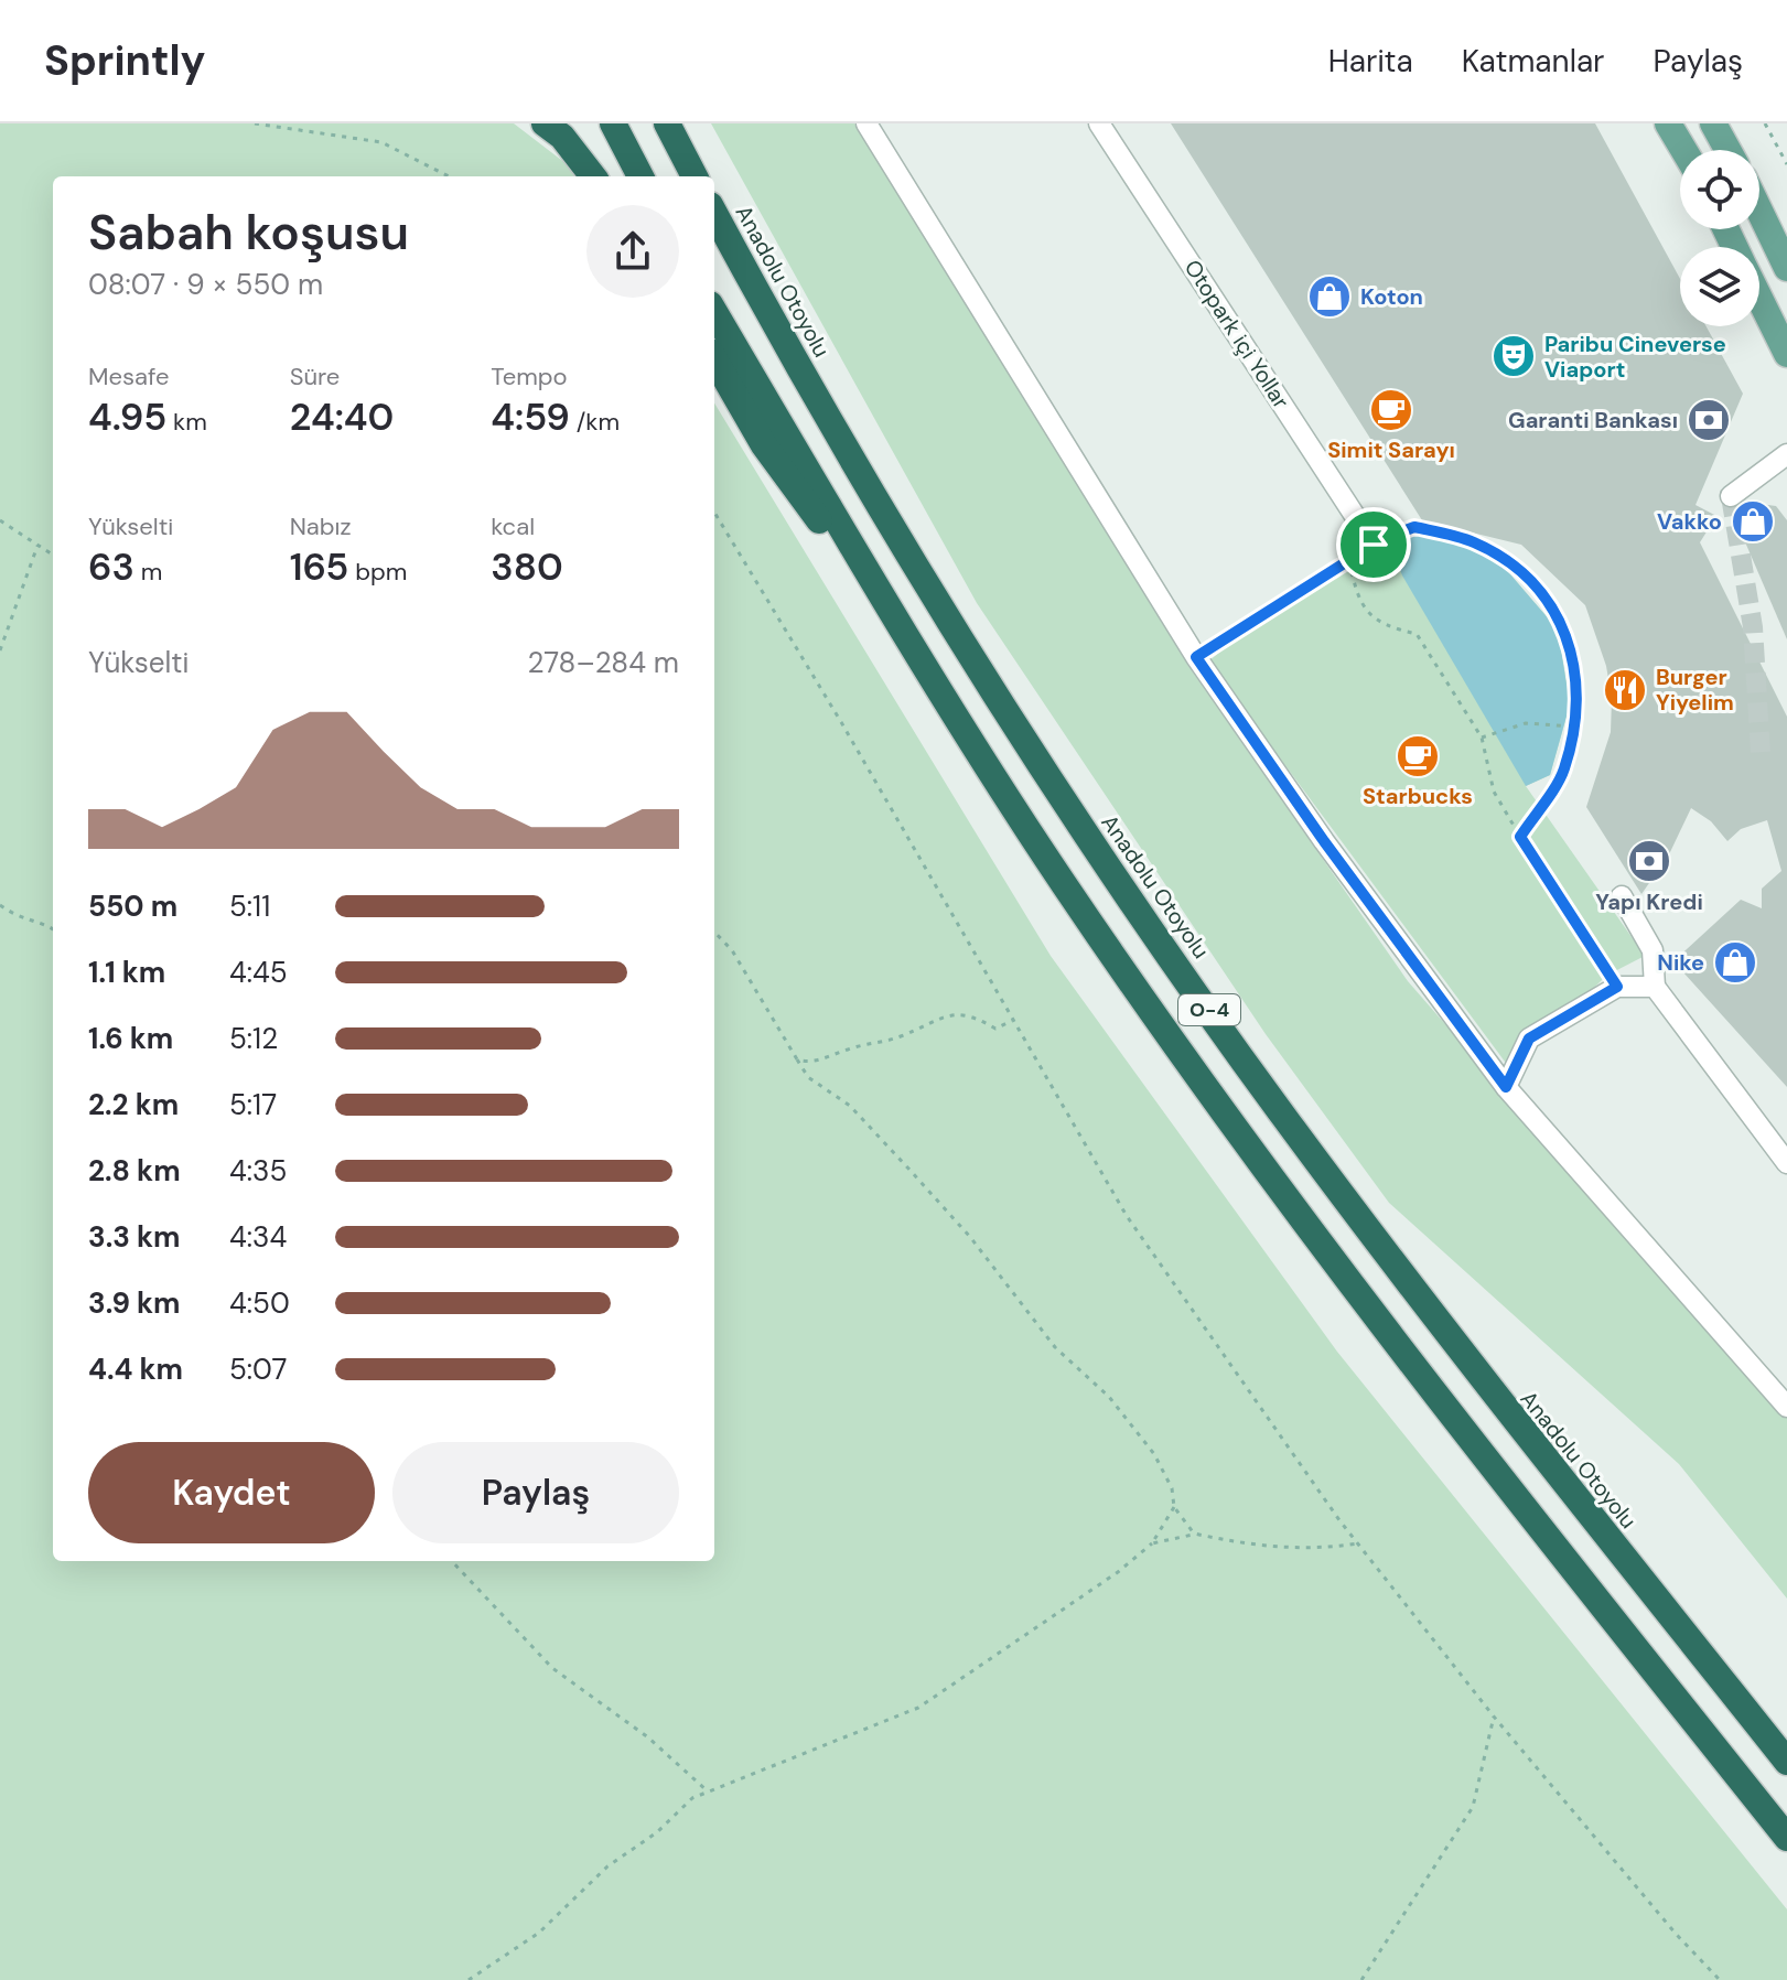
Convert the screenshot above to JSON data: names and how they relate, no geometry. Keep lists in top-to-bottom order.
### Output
{
  "streets": {
    "highway": ["Anadolu Otoyolu", "O-4"],
    "lane": ["Otopark içi Yollar"]
  },
  "places": {
    "shop": ["Koton", "Vakko", "Nike"],
    "theatre": ["Paribu Cineverse Viaport"],
    "cafe": ["Simit Sarayı", "Starbucks"],
    "bank": ["Garanti Bankası", "Yapı Kredi"],
    "restaurant": ["Burger Yiyelim"]
  },
  "page": {
    "header": "Sprintly",
    "nav": ["Harita", "Katmanlar", "Paylaş"],
    "heading": ["Sabah koşusu", "08:07 · 9 × 550 m"],
    "stats": [
      ["Mesafe", "4.95 km"],
      ["Süre", "24:40"],
      ["Tempo", "4:59 /km"],
      ["Yükselti", "63 m"],
      ["Nabız", "165 bpm"],
      ["kcal", "380"]
    ],
    "chart": ["Yükselti", "278–284 m"],
    "list": [
      {
        "name": "550 m",
        "note": "5:11"
      },
      {
        "name": "1.1 km",
        "note": "4:45"
      },
      {
        "name": "1.6 km",
        "note": "5:12"
      },
      {
        "name": "2.2 km",
        "note": "5:17"
      },
      {
        "name": "2.8 km",
        "note": "4:35"
      },
      {
        "name": "3.3 km",
        "note": "4:34"
      },
      {
        "name": "3.9 km",
        "note": "4:50"
      },
      {
        "name": "4.4 km",
        "note": "5:07"
      }
    ],
    "buttons": ["Kaydet", "Paylaş"]
  }
}
